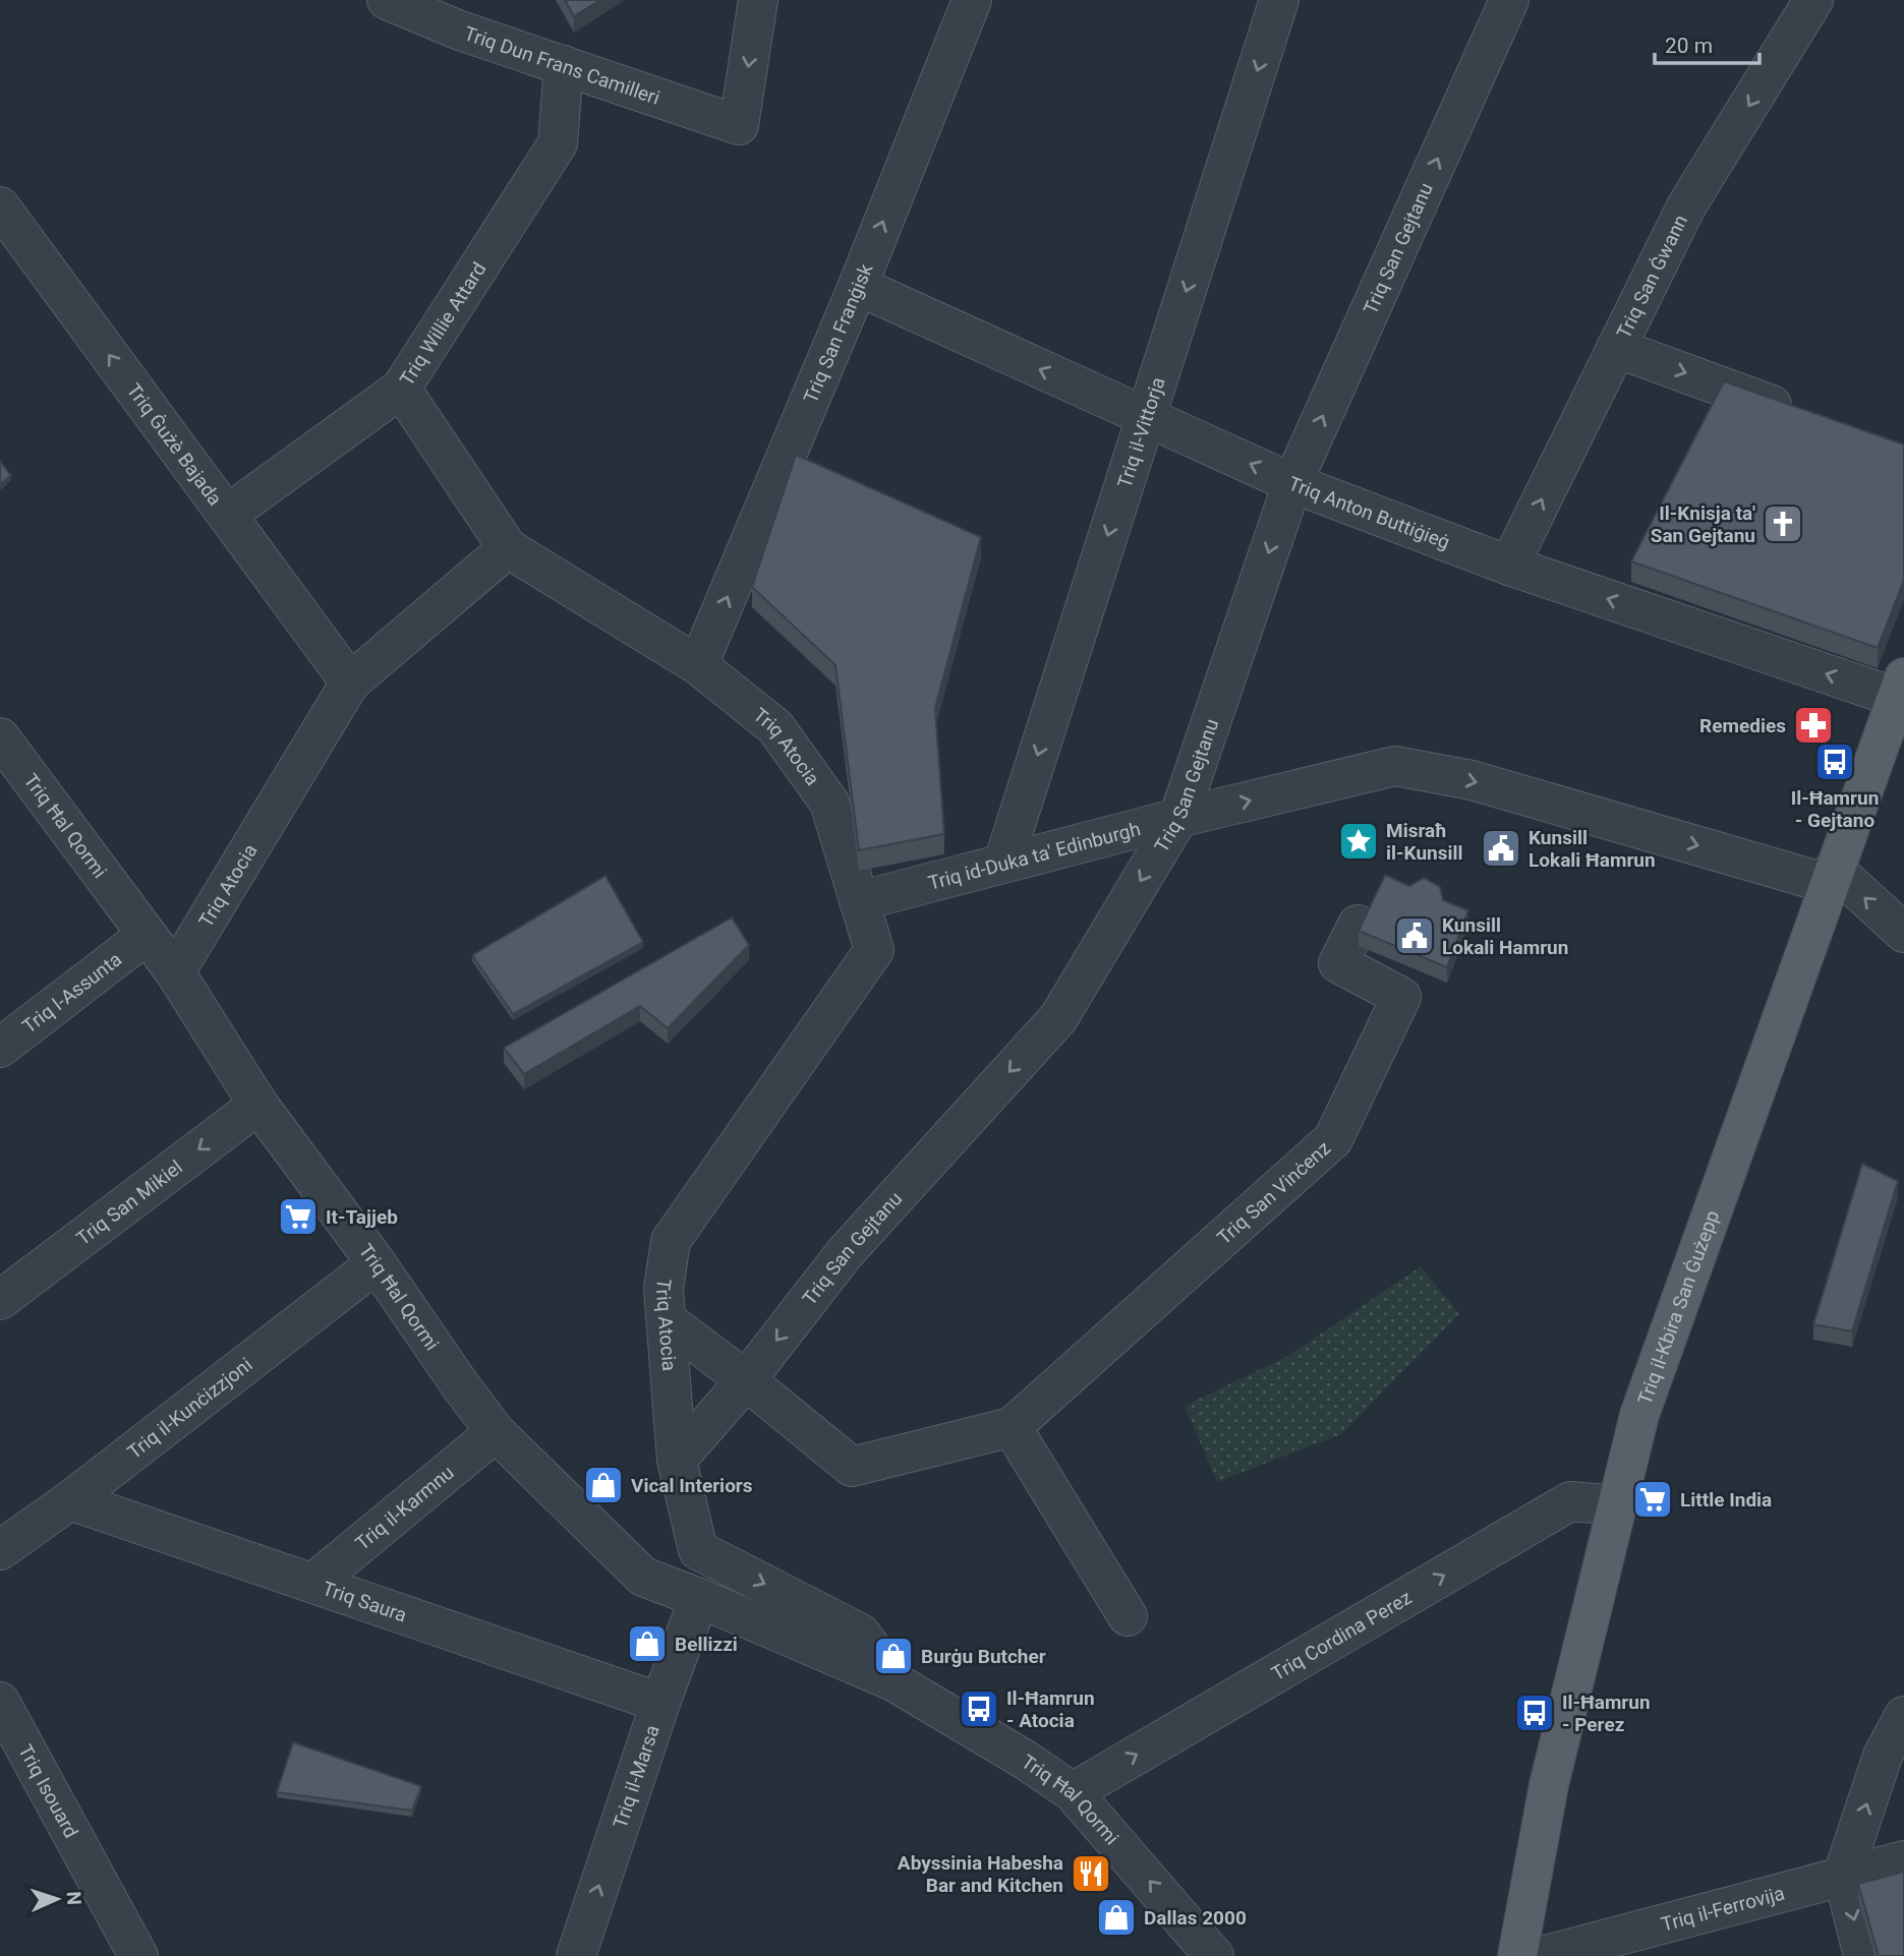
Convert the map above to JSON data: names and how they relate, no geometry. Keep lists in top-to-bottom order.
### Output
{
  "streets": {
    "main road": ["Triq il-Kbira San Ġużepp"],
    "street": [
      "Triq Dun Frans Camilleri",
      "Triq San Gejtanu",
      "Triq San Ġwann",
      "Triq Willie Attard",
      "Triq San Franġisk",
      "Triq il-Vittorja",
      "Triq Ġużè Bajada",
      "Triq Anton Buttiġieġ",
      "Triq Atocia",
      "Triq Ħal Qormi",
      "Triq id-Duka ta' Edinburgh",
      "Triq l-Assunta",
      "Triq San Vinċenz",
      "Triq San Mikiel",
      "Triq il-Kunċizzjoni",
      "Triq il-Karmnu",
      "Triq Saura",
      "Triq Cordina Perez",
      "Triq il-Marsa",
      "Triq Isouard",
      "Triq il-Ferrovija"
    ]
  },
  "crossings": [
    ["Triq Dun Frans Camilleri", "Triq Willie Attard"],
    ["Triq San Gejtanu", "Triq Anton Buttiġieġ"],
    ["Triq San Gejtanu", "Triq Atocia"],
    ["Triq San Gejtanu", "Triq id-Duka ta' Edinburgh"],
    ["Triq San Gejtanu", "Triq San Vinċenz"],
    ["Triq San Ġwann", "Triq Anton Buttiġieġ"],
    ["Triq Willie Attard", "Triq Ġużè Bajada"],
    ["Triq San Franġisk", "Triq Anton Buttiġieġ"],
    ["Triq San Franġisk", "Triq Atocia"],
    ["Triq il-Vittorja", "Triq Anton Buttiġieġ"],
    ["Triq il-Vittorja", "Triq id-Duka ta' Edinburgh"],
    ["Triq Ġużè Bajada", "Triq Atocia"],
    ["Triq Anton Buttiġieġ", "Triq il-Kbira San Ġużepp"],
    ["Triq Atocia", "Triq Ħal Qormi"],
    ["Triq Atocia", "Triq id-Duka ta' Edinburgh"],
    ["Triq Atocia", "Triq San Vinċenz"],
    ["Triq Ħal Qormi", "Triq l-Assunta"],
    ["Triq Ħal Qormi", "Triq San Mikiel"],
    ["Triq Ħal Qormi", "Triq il-Kunċizzjoni"],
    ["Triq Ħal Qormi", "Triq il-Karmnu"],
    ["Triq Ħal Qormi", "Triq Cordina Perez"],
    ["Triq Ħal Qormi", "Triq il-Marsa"],
    ["Triq id-Duka ta' Edinburgh", "Triq il-Kbira San Ġużepp"],
    ["Triq il-Kbira San Ġużepp", "Triq Cordina Perez"],
    ["Triq il-Kunċizzjoni", "Triq Saura"],
    ["Triq il-Karmnu", "Triq Saura"],
    ["Triq Saura", "Triq il-Marsa"]
  ],
  "one_way": [
    "Triq San Franġisk",
    "Triq il-Vittorja",
    "Triq Ġużè Bajada",
    "Triq Anton Buttiġieġ",
    "Triq id-Duka ta' Edinburgh",
    "Triq San Mikiel",
    "Triq Cordina Perez",
    "Triq il-Marsa"
  ],
  "places": {
    "church": ["Il-Knisja ta' San Gejtanu"],
    "pharmacy": ["Remedies"],
    "bus stop": ["Il-Ħamrun - Gejtano", "Il-Ħamrun - Atocia", "Il-Ħamrun - Perez"],
    "place": ["Misraħ il-Kunsill"],
    "public building": ["Kunsill Lokali Ħamrun", "Kunsill Lokali Hamrun"],
    "supermarket": ["It-Tajjeb", "Little India"],
    "shop": [
      "Vical Interiors",
      "Bellizzi",
      "Burġu Butcher",
      "Dallas 2000"
    ],
    "restaurant": ["Abyssinia Habesha Bar and Kitchen"]
  },
  "scale_bar": "20 m",
  "north": "right"
}
